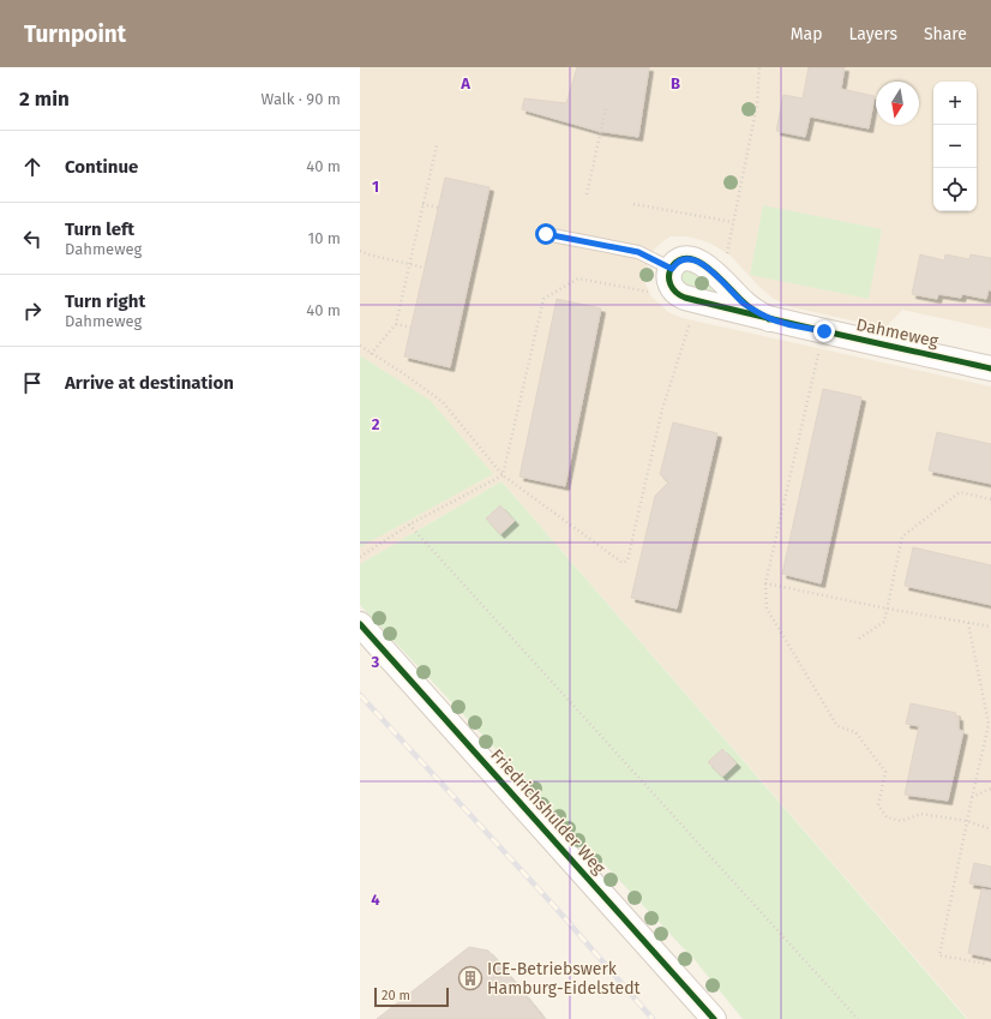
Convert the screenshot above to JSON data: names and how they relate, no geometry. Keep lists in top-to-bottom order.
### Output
{
  "streets": {
    "street": ["Dahmeweg", "Friedrichshulder Weg"]
  },
  "places": {
    "building": ["ICE-Betriebswerk Hamburg-Eidelstedt"]
  },
  "scale_bar": "20 m",
  "north": "bottom",
  "page": {
    "header": "Turnpoint",
    "nav": ["Map", "Layers", "Share"],
    "heading": ["2 min", "Walk · 90 m"],
    "map_buttons": ["+", "−"],
    "list": [
      ["Continue", "40 m"],
      ["Turn left", "Dahmeweg", "10 m"],
      ["Turn right", "Dahmeweg", "40 m"],
      "Arrive at destination"
    ],
    "scale": "20 m"
  },
  "grid": {
    "columns": ["A", "B"],
    "rows": [
      "1",
      "2",
      "3",
      "4"
    ]
  }
}
